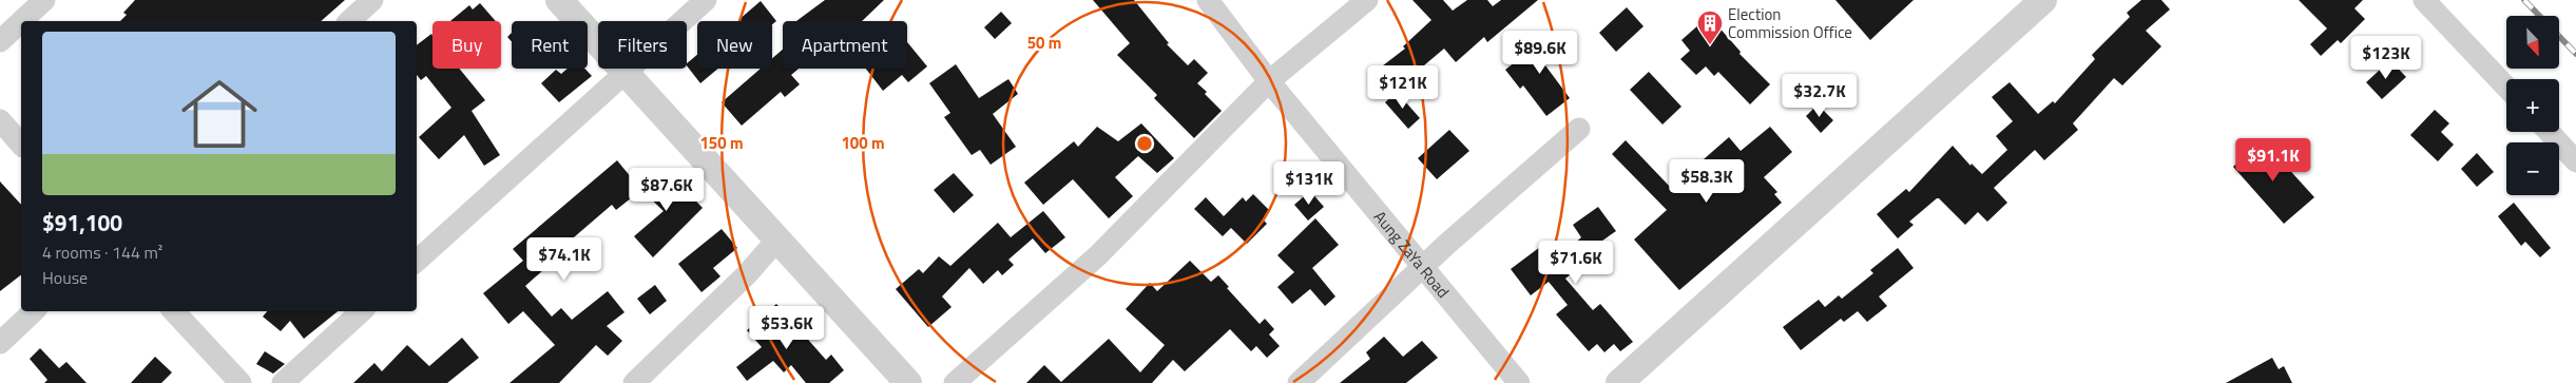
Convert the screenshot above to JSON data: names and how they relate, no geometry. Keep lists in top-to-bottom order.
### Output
{
  "streets": {
    "street": ["Aung ZaYa Road"]
  },
  "places": {
    "building": ["Election Commission Office"]
  },
  "north": "bottom right",
  "page": {
    "map_buttons": ["+", "−"],
    "chip": [
      "Buy",
      "Rent",
      "Filters",
      "New",
      "Apartment"
    ],
    "list": [
      {
        "name": "$91,100",
        "note": "4 rooms · 144 m² · House"
      }
    ],
    "price": [
      "$89.6K",
      "$123K",
      "$121K",
      "$32.7K",
      "$91.1K",
      "$58.3K",
      "$131K",
      "$87.6K",
      "$74.1K",
      "$71.6K",
      "$53.6K"
    ]
  },
  "rings": ["50 m", "100 m", "150 m"]
}
